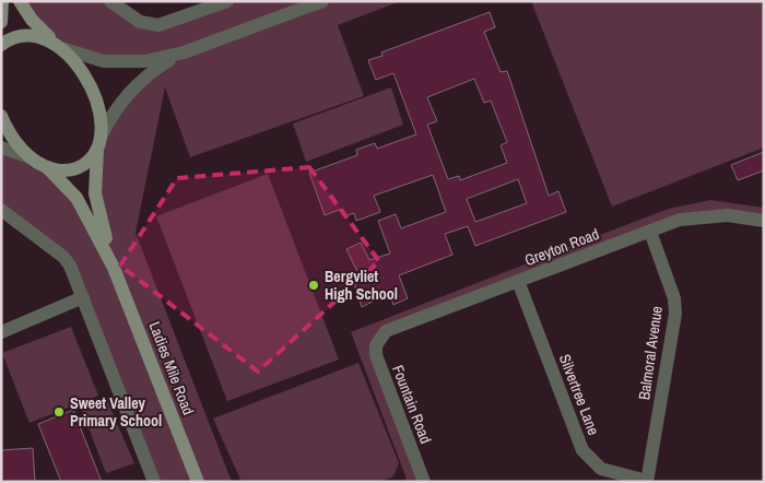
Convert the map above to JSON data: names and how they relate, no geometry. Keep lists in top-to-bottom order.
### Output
{
  "streets": {
    "main road": ["Ladies Mile Road"],
    "street": [
      "Greyton Road",
      "Balmoral Avenue",
      "Silvertree Lane",
      "Fountain Road"
    ]
  },
  "crossings": [
    ["Greyton Road", "Balmoral Avenue"],
    ["Greyton Road", "Silvertree Lane"],
    ["Greyton Road", "Fountain Road"],
    ["Balmoral Avenue", "Silvertree Lane"]
  ],
  "places": ["Bergvliet High School", "Sweet Valley Primary School"]
}
